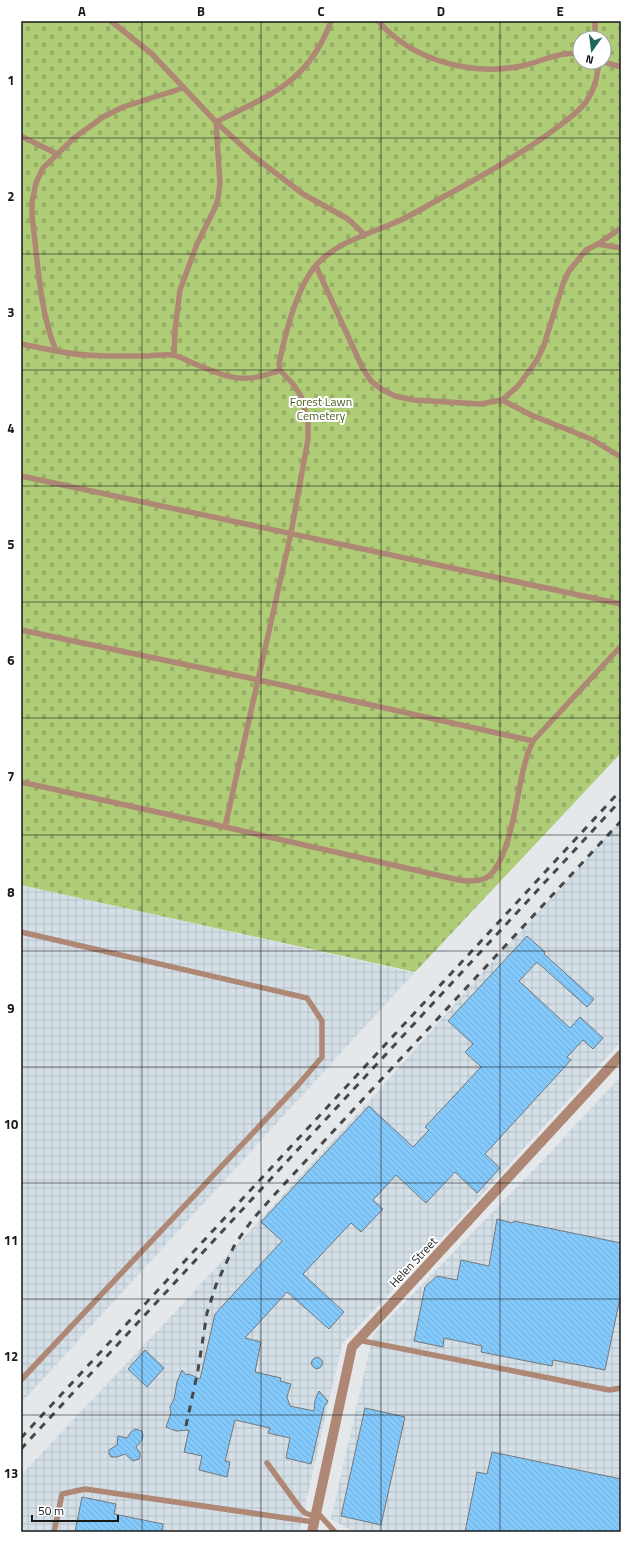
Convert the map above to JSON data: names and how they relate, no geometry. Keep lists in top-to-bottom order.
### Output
{
  "streets": {
    "street": ["Helen Street"]
  },
  "parks": ["Forest Lawn Cemetery"],
  "scale_bar": "50 m",
  "north": "bottom",
  "grid": {
    "columns": [
      "A",
      "B",
      "C",
      "D",
      "E"
    ],
    "rows": [
      "1",
      "2",
      "3",
      "4",
      "5",
      "6",
      "7",
      "8",
      "9",
      "10",
      "11",
      "12",
      "13"
    ]
  }
}
